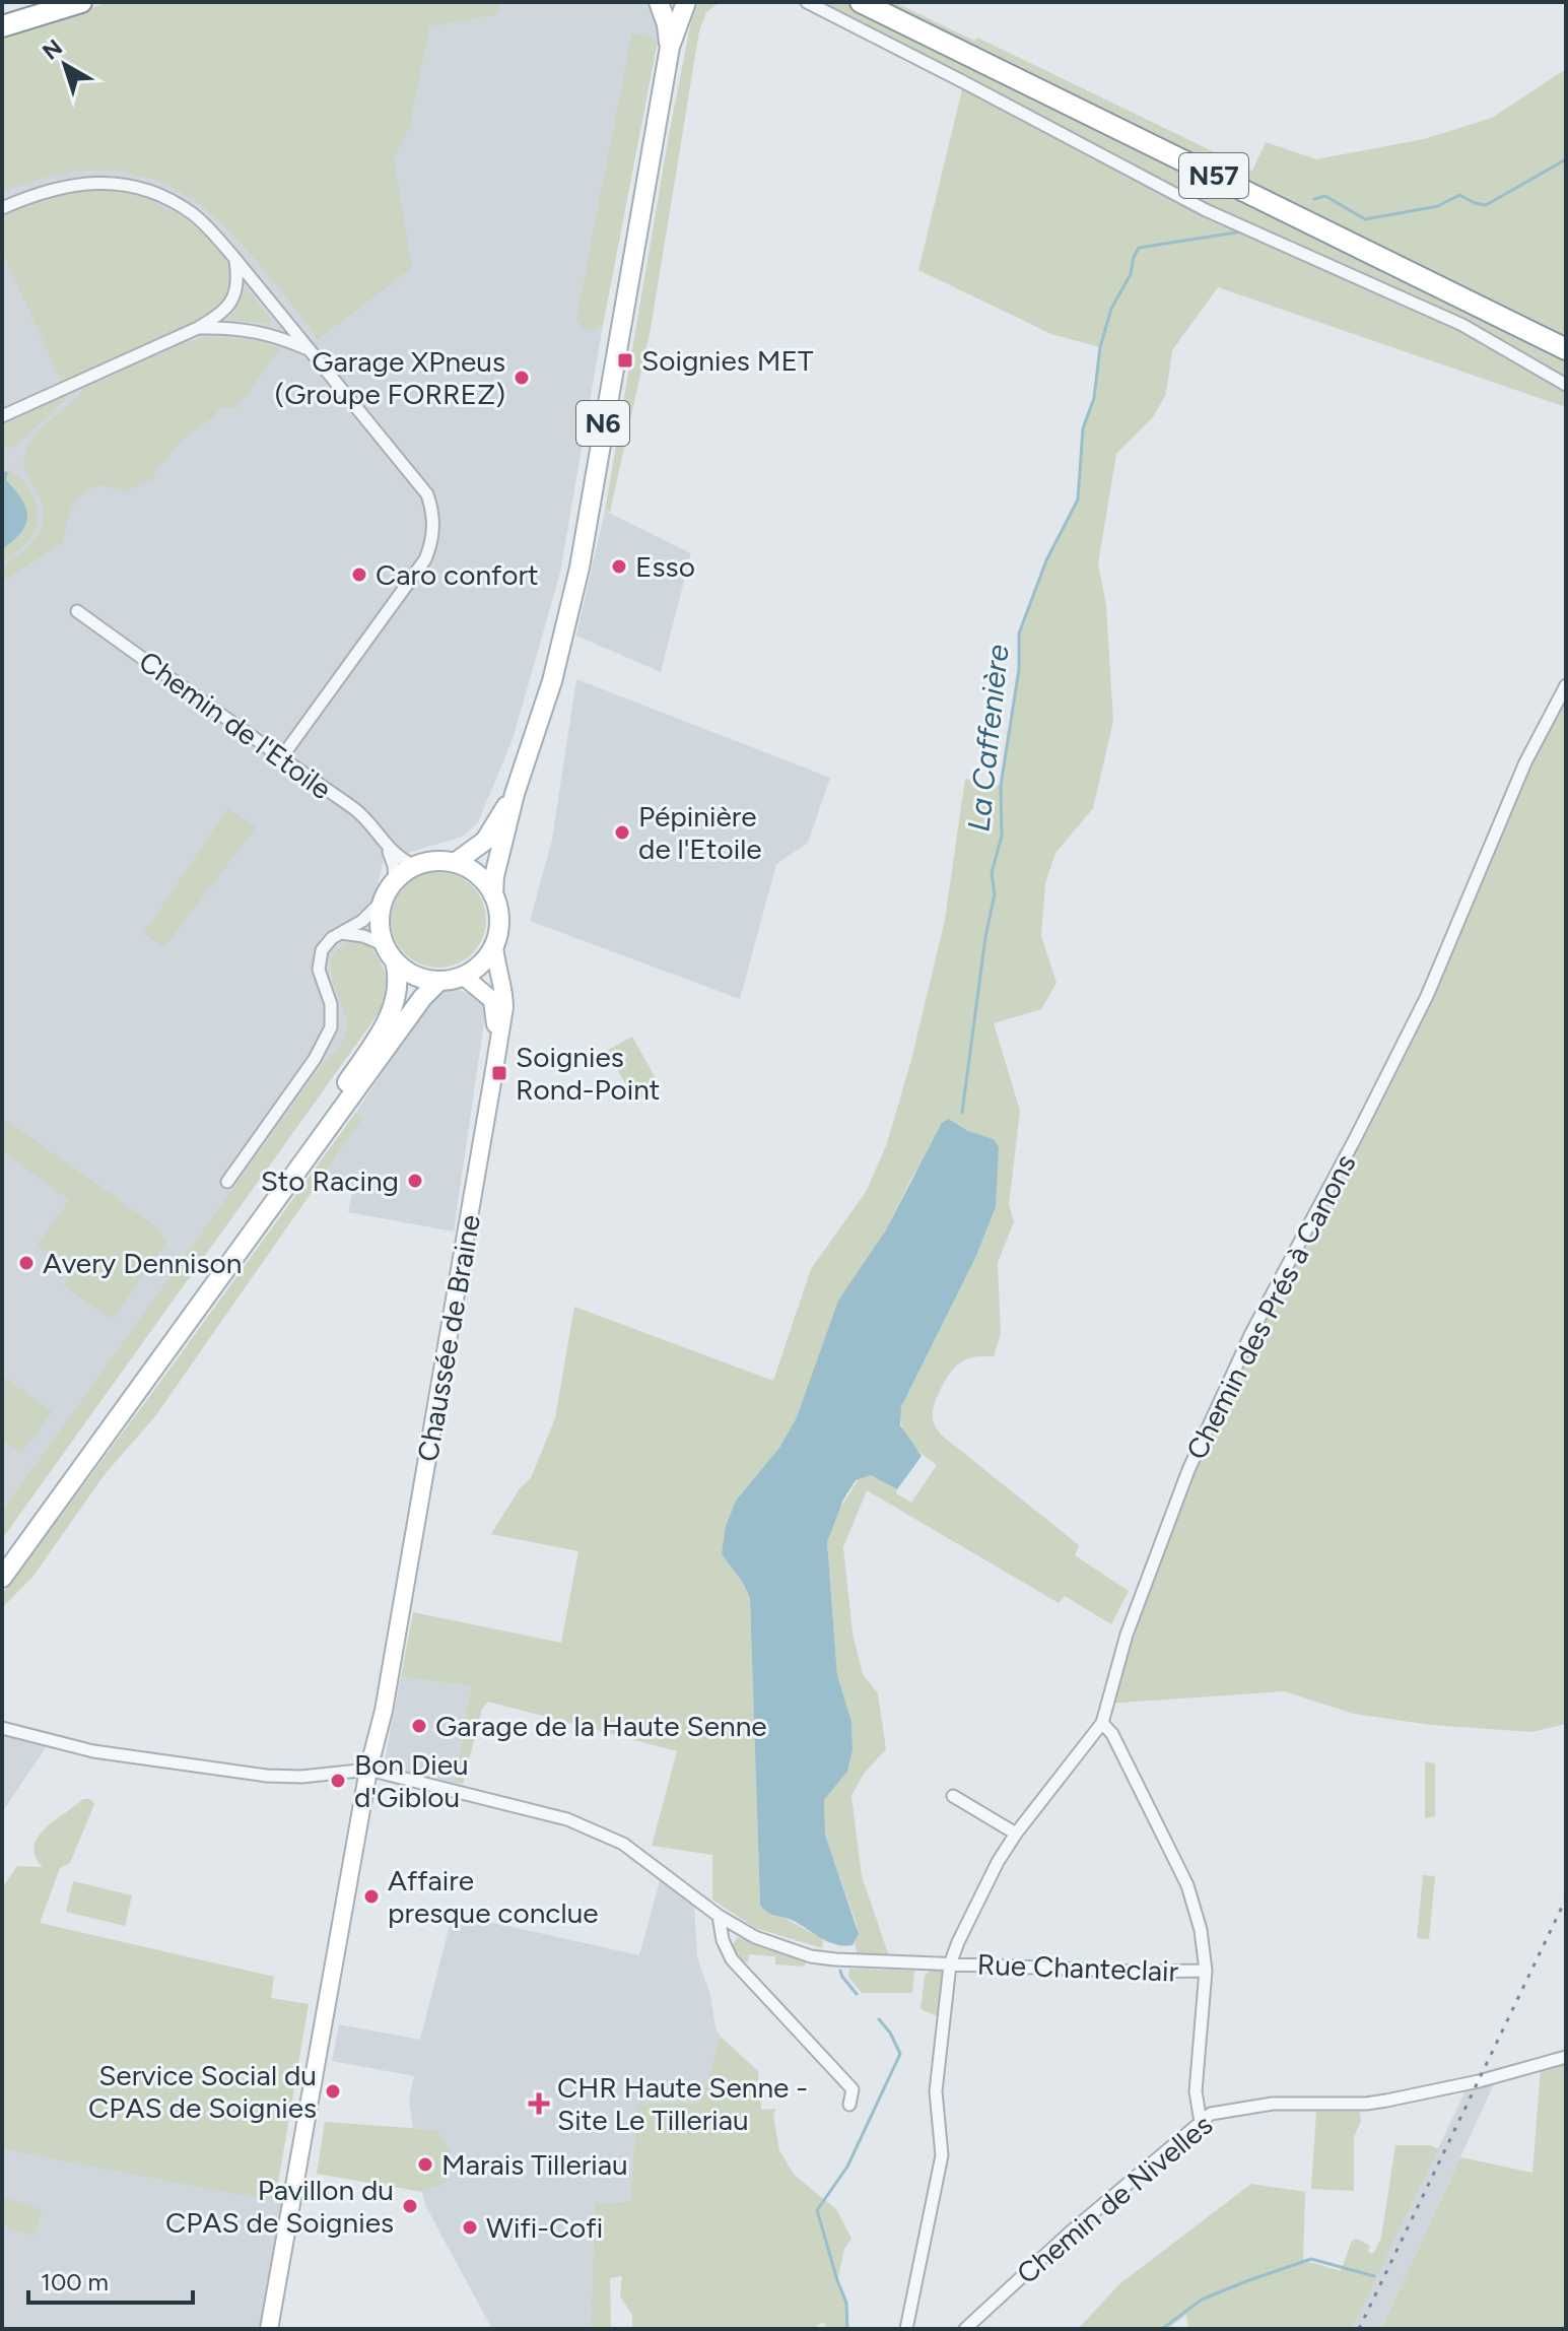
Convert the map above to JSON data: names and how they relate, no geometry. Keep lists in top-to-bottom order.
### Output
{
  "streets": {
    "highway": ["N57"],
    "main road": ["N6"],
    "street": [
      "Chemin de l'Etoile",
      "Chemin des Prés à Canons",
      "Chaussée de Braine",
      "Rue Chanteclair",
      "Chemin de Nivelles"
    ]
  },
  "crossings": [
    ["N6", "Chemin de l'Etoile"],
    ["N6", "Chaussée de Braine"],
    ["Chemin de l'Etoile", "Chaussée de Braine"],
    ["Chemin des Prés à Canons", "Rue Chanteclair"],
    ["Chaussée de Braine", "Rue Chanteclair"]
  ],
  "water": ["La Caffenière"],
  "places": {
    "transit": ["Soignies MET", "Soignies Rond-Point"],
    "other": [
      "Garage XPneus (Groupe FORREZ)",
      "Esso",
      "Caro confort",
      "Pépinière de l'Etoile",
      "Sto Racing",
      "Avery Dennison",
      "Garage de la Haute Senne",
      "Bon Dieu d'Giblou",
      "Affaire presque conclue",
      "Service Social du CPAS de Soignies",
      "Marais Tilleriau",
      "Pavillon du CPAS de Soignies",
      "Wifi-Cofi"
    ],
    "health": ["CHR Haute Senne - Site Le Tilleriau"]
  },
  "scale_bar": "100 m",
  "north": "top left"
}
